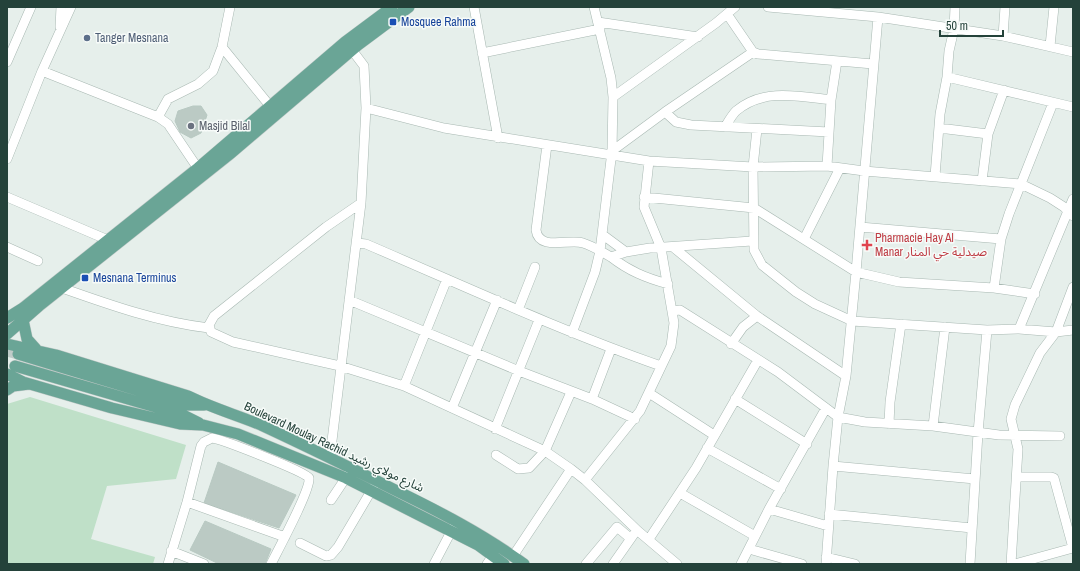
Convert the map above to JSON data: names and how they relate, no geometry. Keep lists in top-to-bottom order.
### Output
{
  "streets": {
    "main road": ["Boulevard Moulay Rachid شارع مولاي رشيد"]
  },
  "places": {
    "transit": ["Mosquee Rahma", "Mesnana Terminus"],
    "other": ["Tanger Mesnana", "Masjid Bilal"],
    "health": ["Pharmacie Hay Al Manar صيدلية حي المنار"]
  },
  "scale_bar": "50 m"
}
